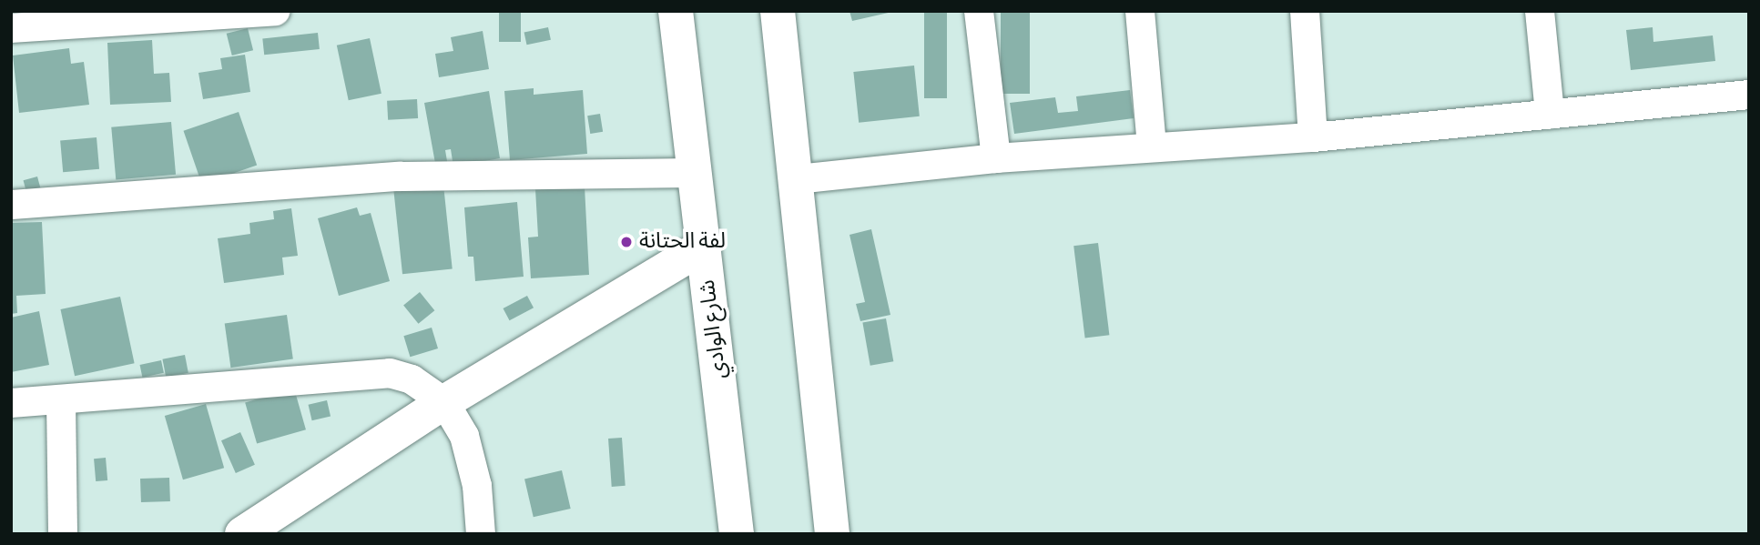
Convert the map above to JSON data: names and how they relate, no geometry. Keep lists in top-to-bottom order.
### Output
{
  "streets": {
    "main road": ["شارع الوادي"]
  },
  "places": ["لفة الحتانة"]
}
